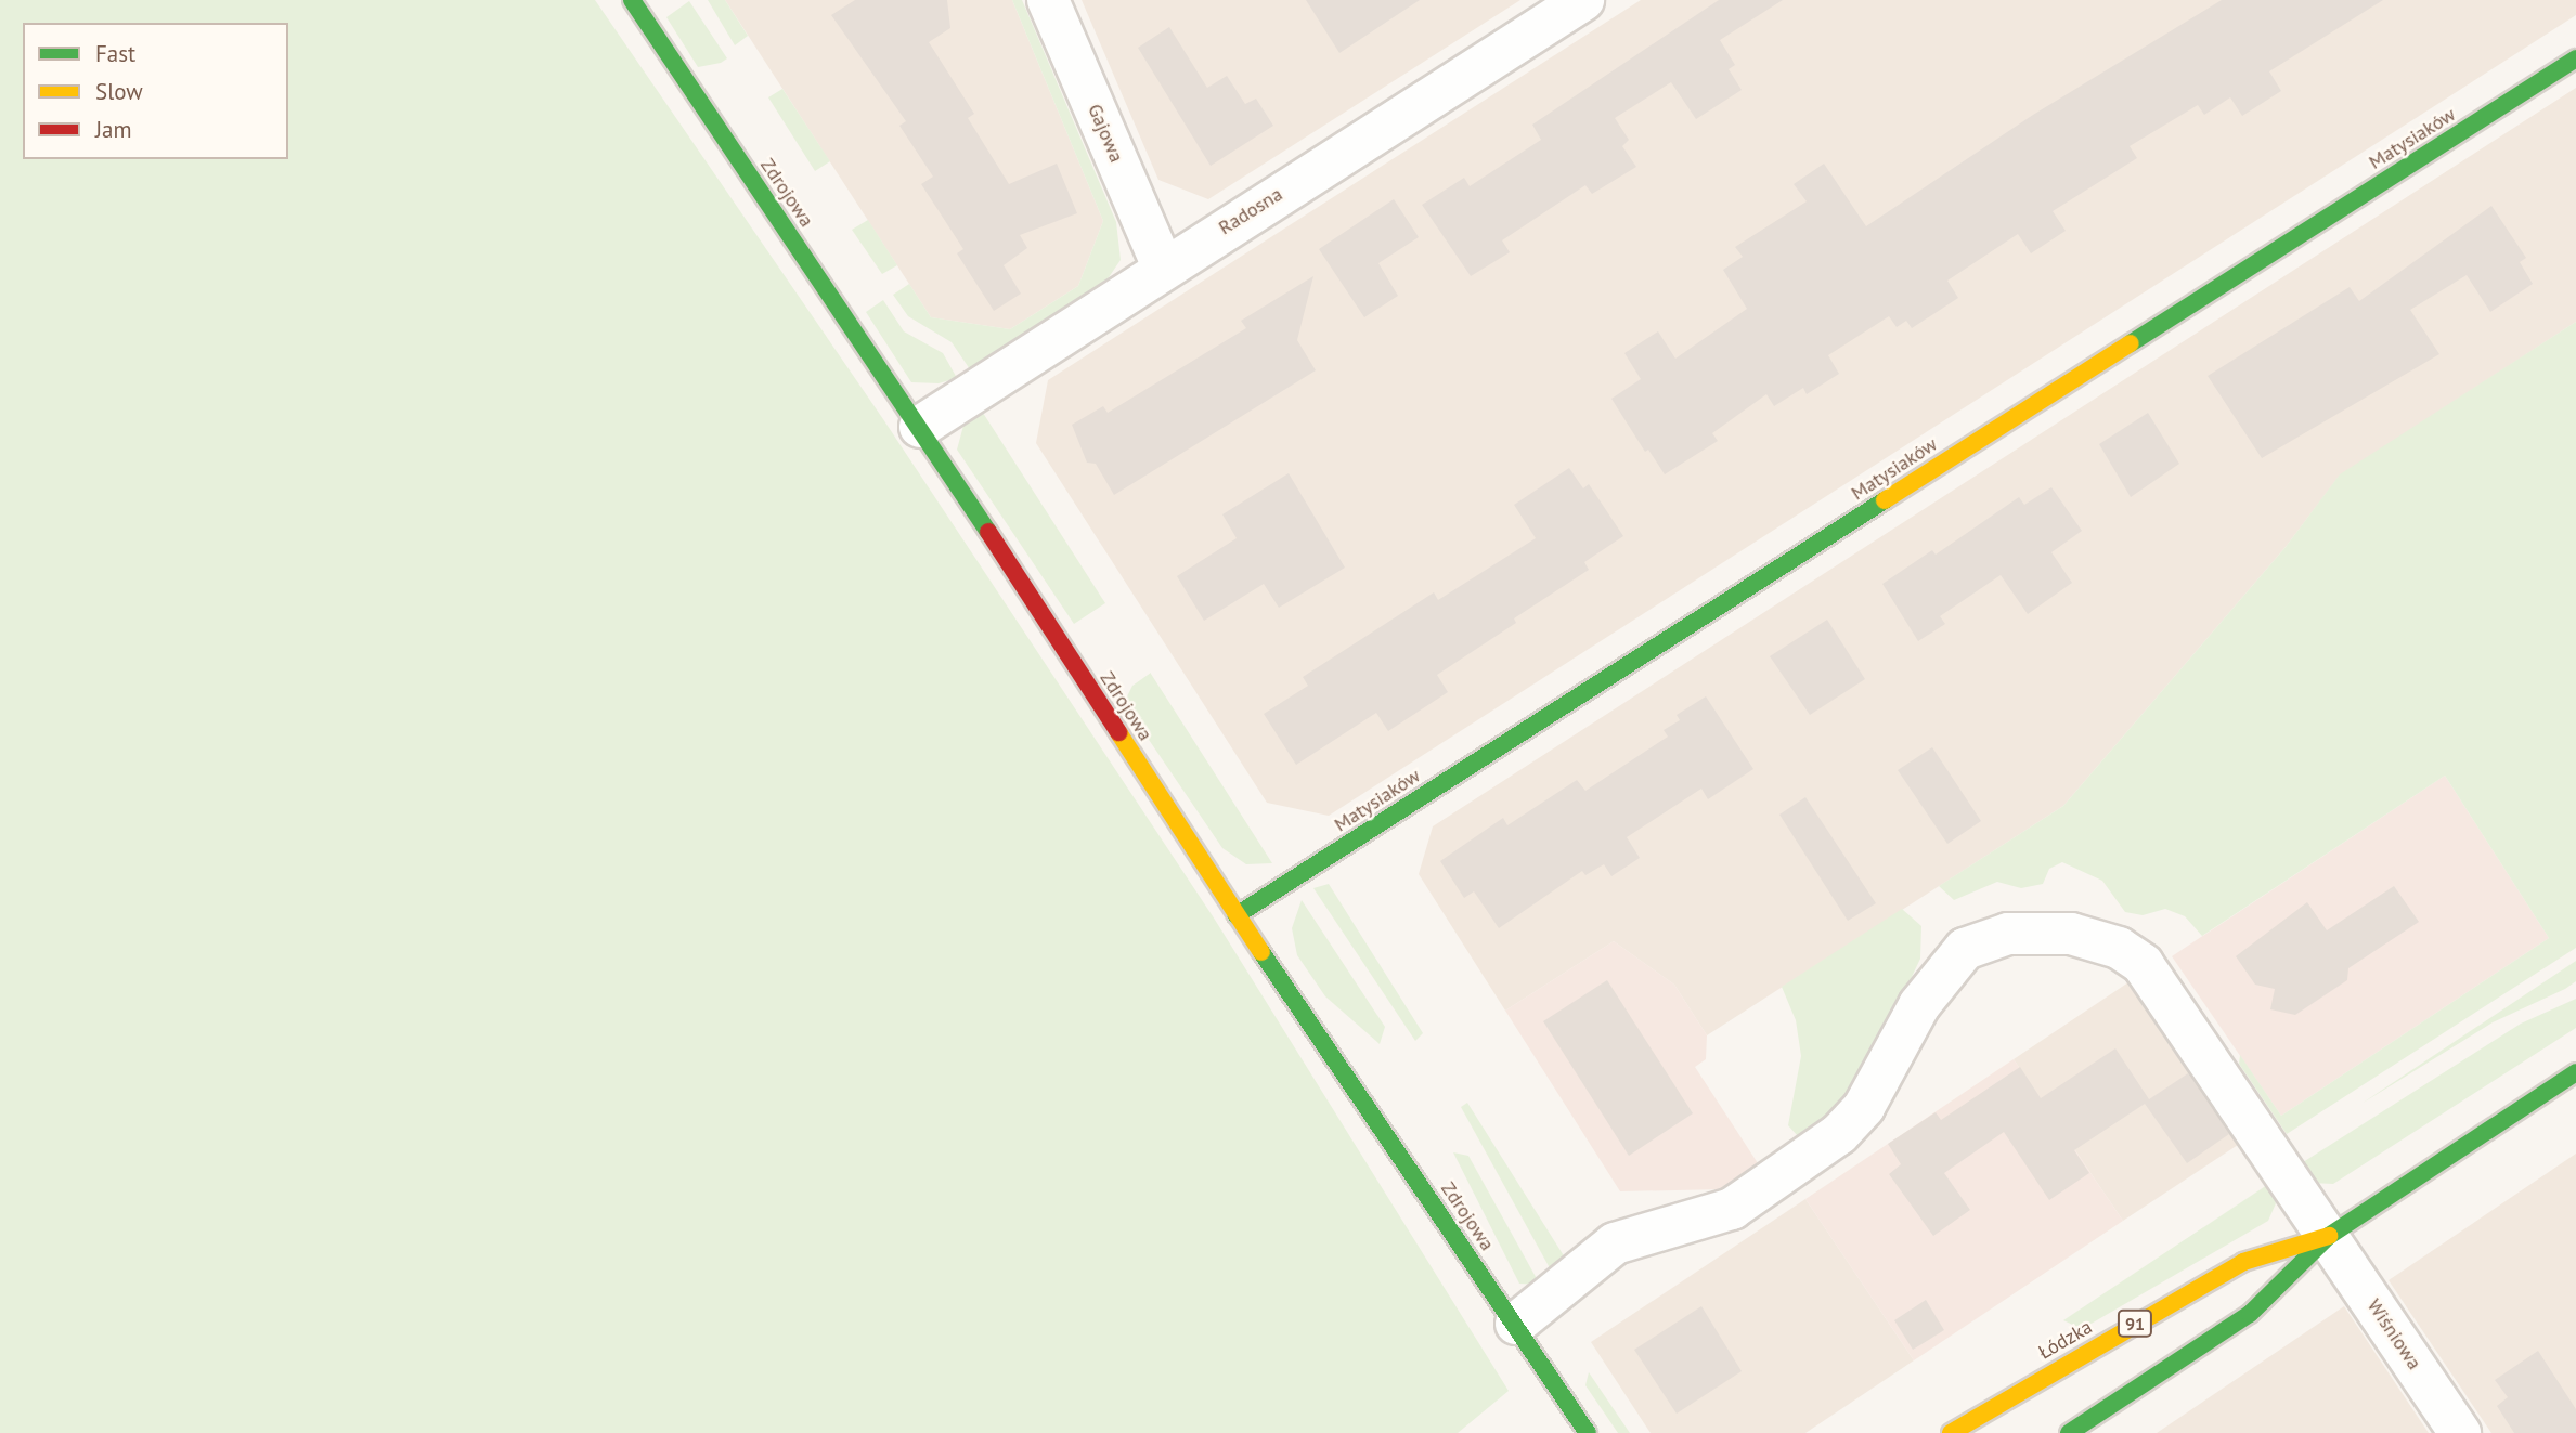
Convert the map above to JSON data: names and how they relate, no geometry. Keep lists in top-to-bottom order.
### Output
{
  "streets": {
    "street": [
      "Gajowa",
      "Matysiaków",
      "Zdrojowa",
      "Radosna",
      "91",
      "Wiśniowa",
      "Łódzka"
    ]
  },
  "crossings": [
    ["Gajowa", "Radosna"],
    ["Matysiaków", "Zdrojowa"],
    ["Zdrojowa", "Radosna"],
    ["Zdrojowa", "Wiśniowa"],
    ["Wiśniowa", "Łódzka"]
  ],
  "legend": ["Fast", "Slow", "Jam"]
}
